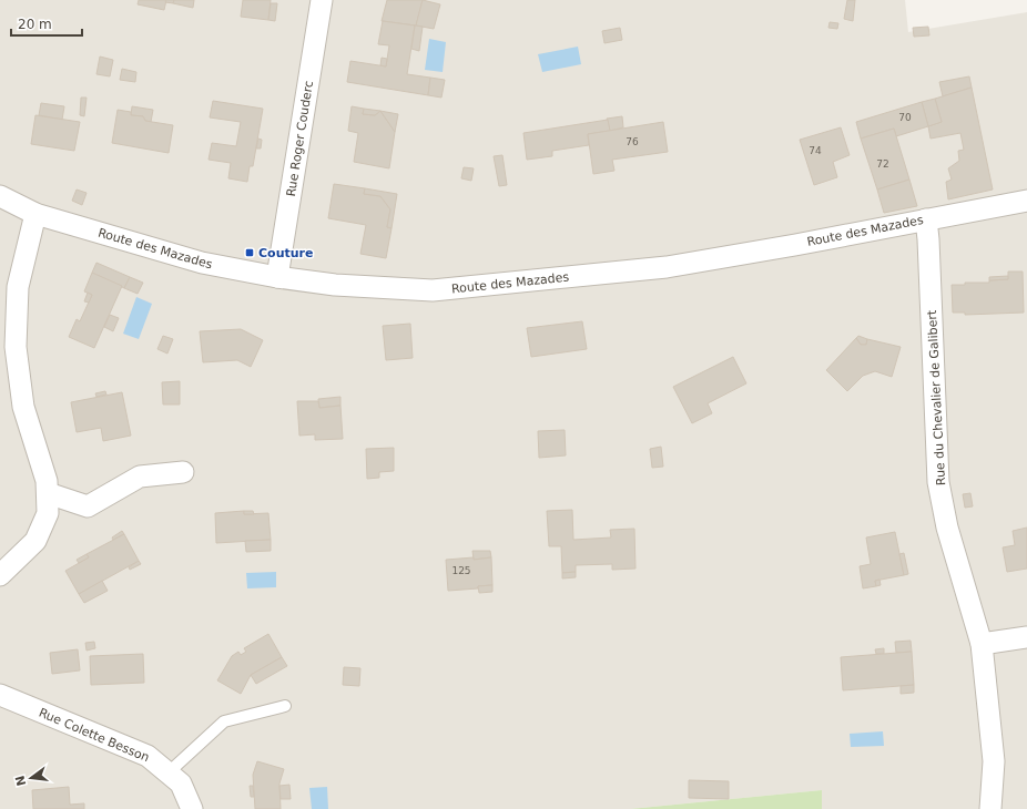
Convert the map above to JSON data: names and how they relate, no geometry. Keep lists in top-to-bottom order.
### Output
{
  "streets": {
    "street": [
      "Rue Roger Couderc",
      "Route des Mazades",
      "Rue du Chevalier de Galibert",
      "Rue Colette Besson"
    ]
  },
  "crossings": [
    ["Rue Roger Couderc", "Route des Mazades"],
    ["Route des Mazades", "Rue du Chevalier de Galibert"]
  ],
  "places": {
    "transit": ["Couture"]
  },
  "house_numbers": [
    "70",
    "76",
    "74",
    "72",
    "125"
  ],
  "scale_bar": "20 m",
  "north": "left"
}
